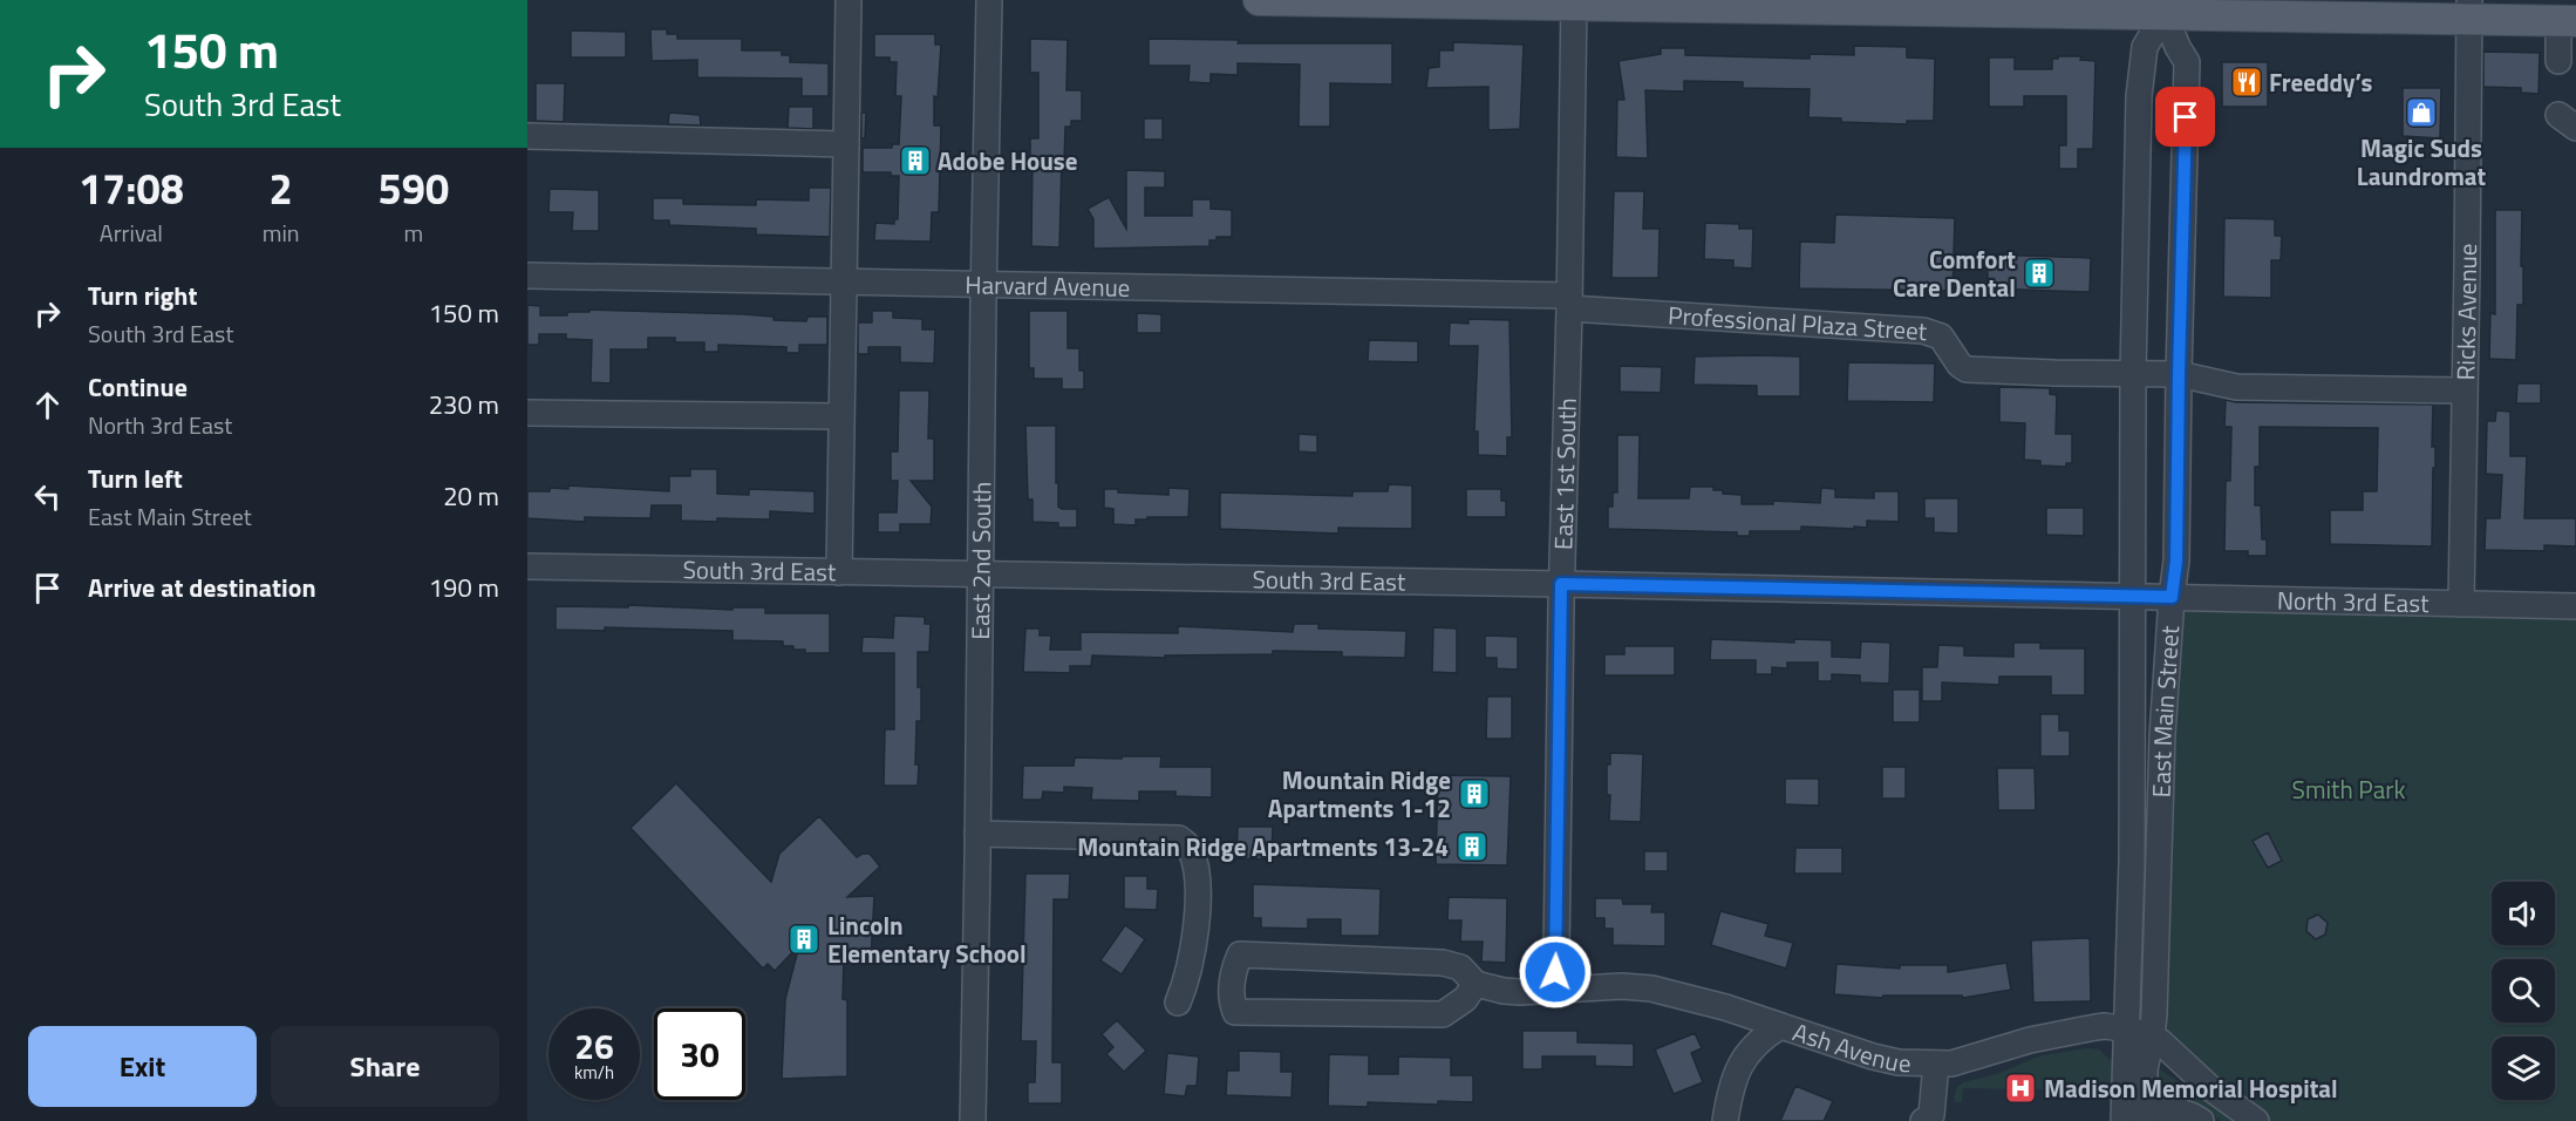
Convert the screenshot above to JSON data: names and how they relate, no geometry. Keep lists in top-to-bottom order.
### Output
{
  "streets": {
    "street": [
      "Harvard Avenue",
      "Ricks Avenue",
      "Professional Plaza Street",
      "East 1st South",
      "East 2nd South",
      "South 3rd East",
      "North 3rd East",
      "East Main Street",
      "Ash Avenue"
    ]
  },
  "crossings": [
    ["Harvard Avenue", "Professional Plaza Street"],
    ["Harvard Avenue", "East 1st South"],
    ["Harvard Avenue", "East 2nd South"],
    ["Ricks Avenue", "Professional Plaza Street"],
    ["Ricks Avenue", "North 3rd East"],
    ["Professional Plaza Street", "East 1st South"],
    ["Professional Plaza Street", "East Main Street"],
    ["East 1st South", "South 3rd East"],
    ["East 1st South", "Ash Avenue"],
    ["East 2nd South", "South 3rd East"],
    ["South 3rd East", "North 3rd East"],
    ["South 3rd East", "East Main Street"],
    ["North 3rd East", "East Main Street"],
    ["East Main Street", "Ash Avenue"]
  ],
  "parks": ["Smith Park"],
  "places": {
    "restaurant": ["Freeddy’s"],
    "shop": ["Magic Suds Laundromat"],
    "building": [
      "Adobe House",
      "Comfort Care Dental",
      "Mountain Ridge Apartments 1-12",
      "Mountain Ridge Apartments 13-24",
      "Lincoln Elementary School"
    ],
    "hospital": ["Madison Memorial Hospital"]
  },
  "page": {
    "turn": ["150 m", "South 3rd East"],
    "eta": [
      "17:08",
      "Arrival",
      "2",
      "min",
      "590",
      "m"
    ],
    "list": [
      {
        "name": "Turn right",
        "note": "South 3rd East",
        "value": "150 m"
      },
      {
        "name": "Continue",
        "note": "North 3rd East",
        "value": "230 m"
      },
      {
        "name": "Turn left",
        "note": "East Main Street",
        "value": "20 m"
      },
      {
        "name": "Arrive at destination",
        "value": "190 m"
      }
    ],
    "speed": "26 km/h",
    "limit": "30",
    "buttons": ["Exit", "Share"]
  }
}
